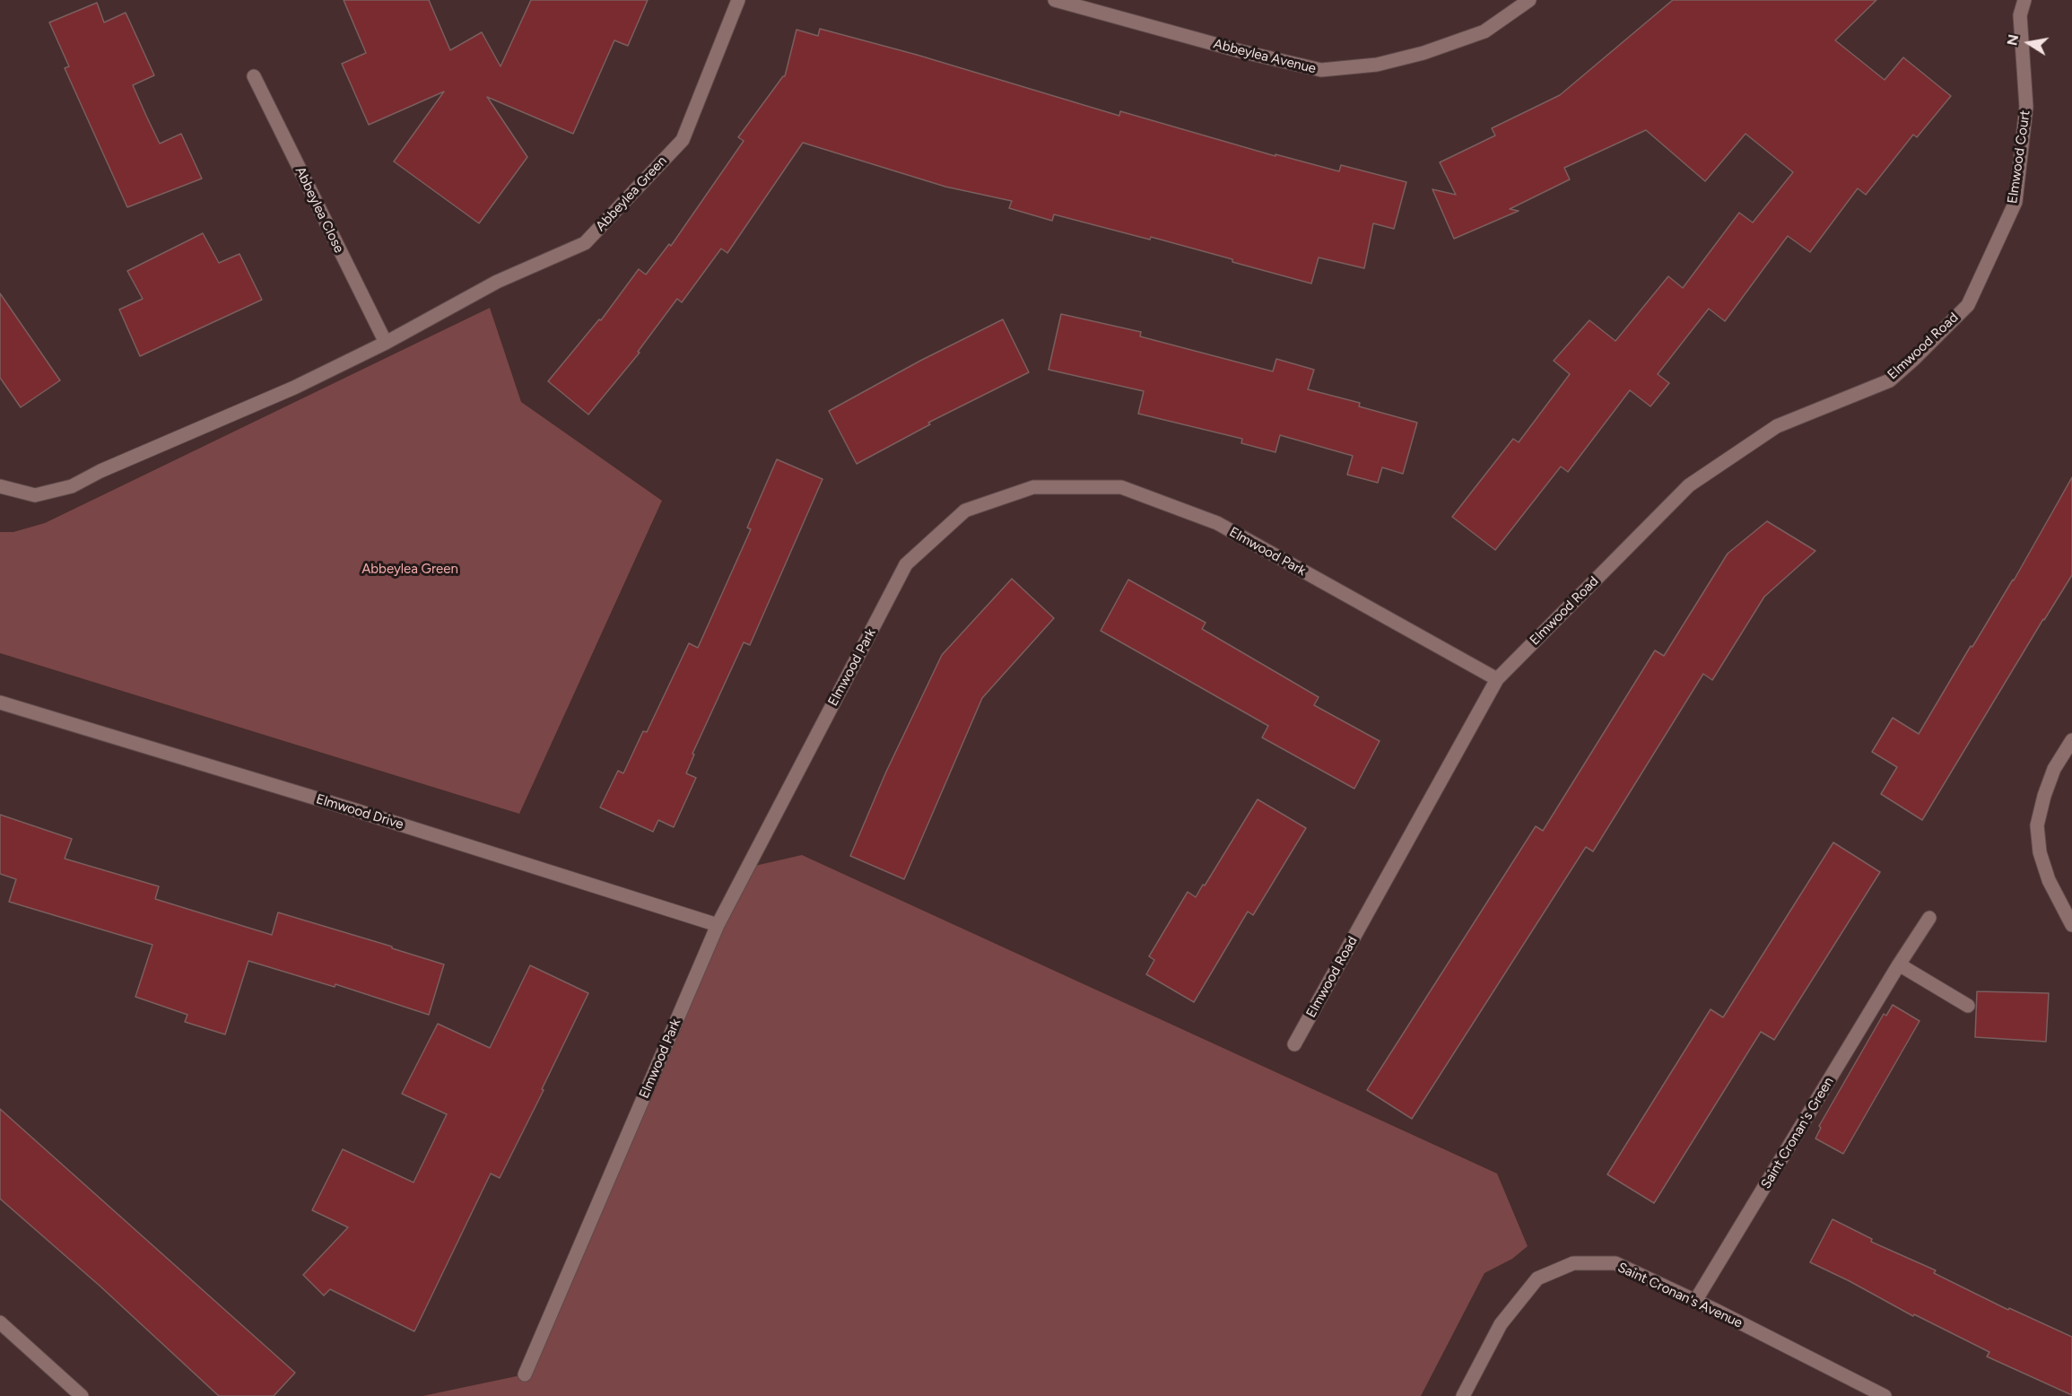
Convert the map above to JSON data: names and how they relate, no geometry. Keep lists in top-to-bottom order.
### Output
{
  "streets": {
    "street": [
      "Abbeylea Avenue",
      "Elmwood Court",
      "Abbeylea Green",
      "Abbeylea Close",
      "Elmwood Road",
      "Elmwood Park",
      "Elmwood Drive",
      "Saint Cronan's Green",
      "Saint Cronan's Avenue"
    ]
  },
  "crossings": [
    ["Elmwood Court", "Elmwood Road"],
    ["Abbeylea Green", "Abbeylea Close"],
    ["Elmwood Road", "Elmwood Park"],
    ["Elmwood Park", "Elmwood Drive"],
    ["Saint Cronan's Green", "Saint Cronan's Avenue"]
  ],
  "parks": ["Abbeylea Green"],
  "north": "left"
}
